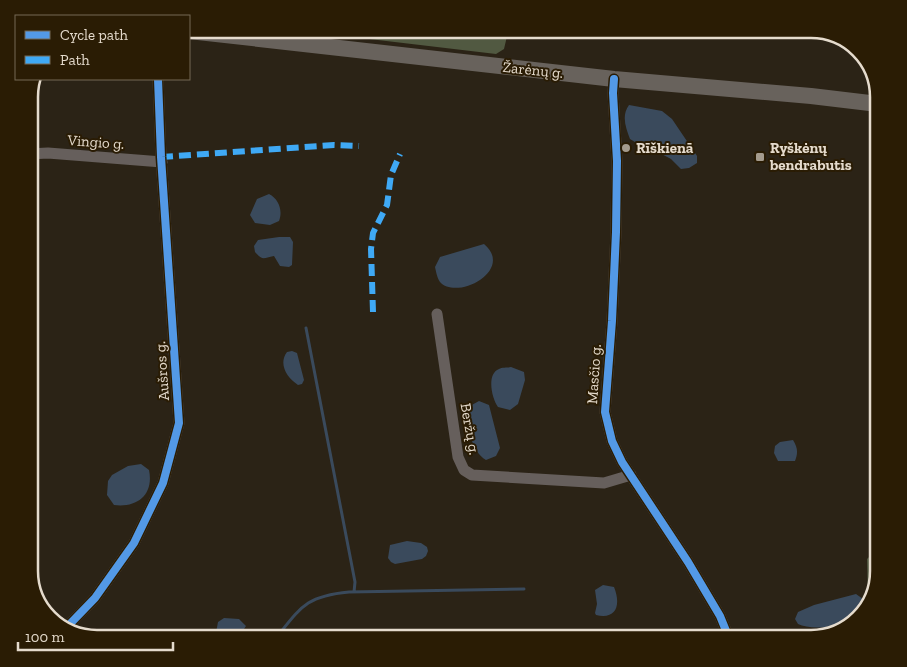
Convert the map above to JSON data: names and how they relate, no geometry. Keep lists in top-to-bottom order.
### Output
{
  "streets": {
    "main road": ["Žarėnų g."],
    "street": [
      "Vingio g.",
      "Aušros g.",
      "Masčio g.",
      "Beržų g."
    ]
  },
  "crossings": [
    ["Žarėnų g.", "Masčio g."],
    ["Vingio g.", "Aušros g."],
    ["Masčio g.", "Beržų g."]
  ],
  "places": {
    "other": ["Rīškienā"],
    "transit": ["Ryškėnų bendrabutis"]
  },
  "legend": ["Cycle path", "Path"],
  "scale_bar": "100 m"
}
